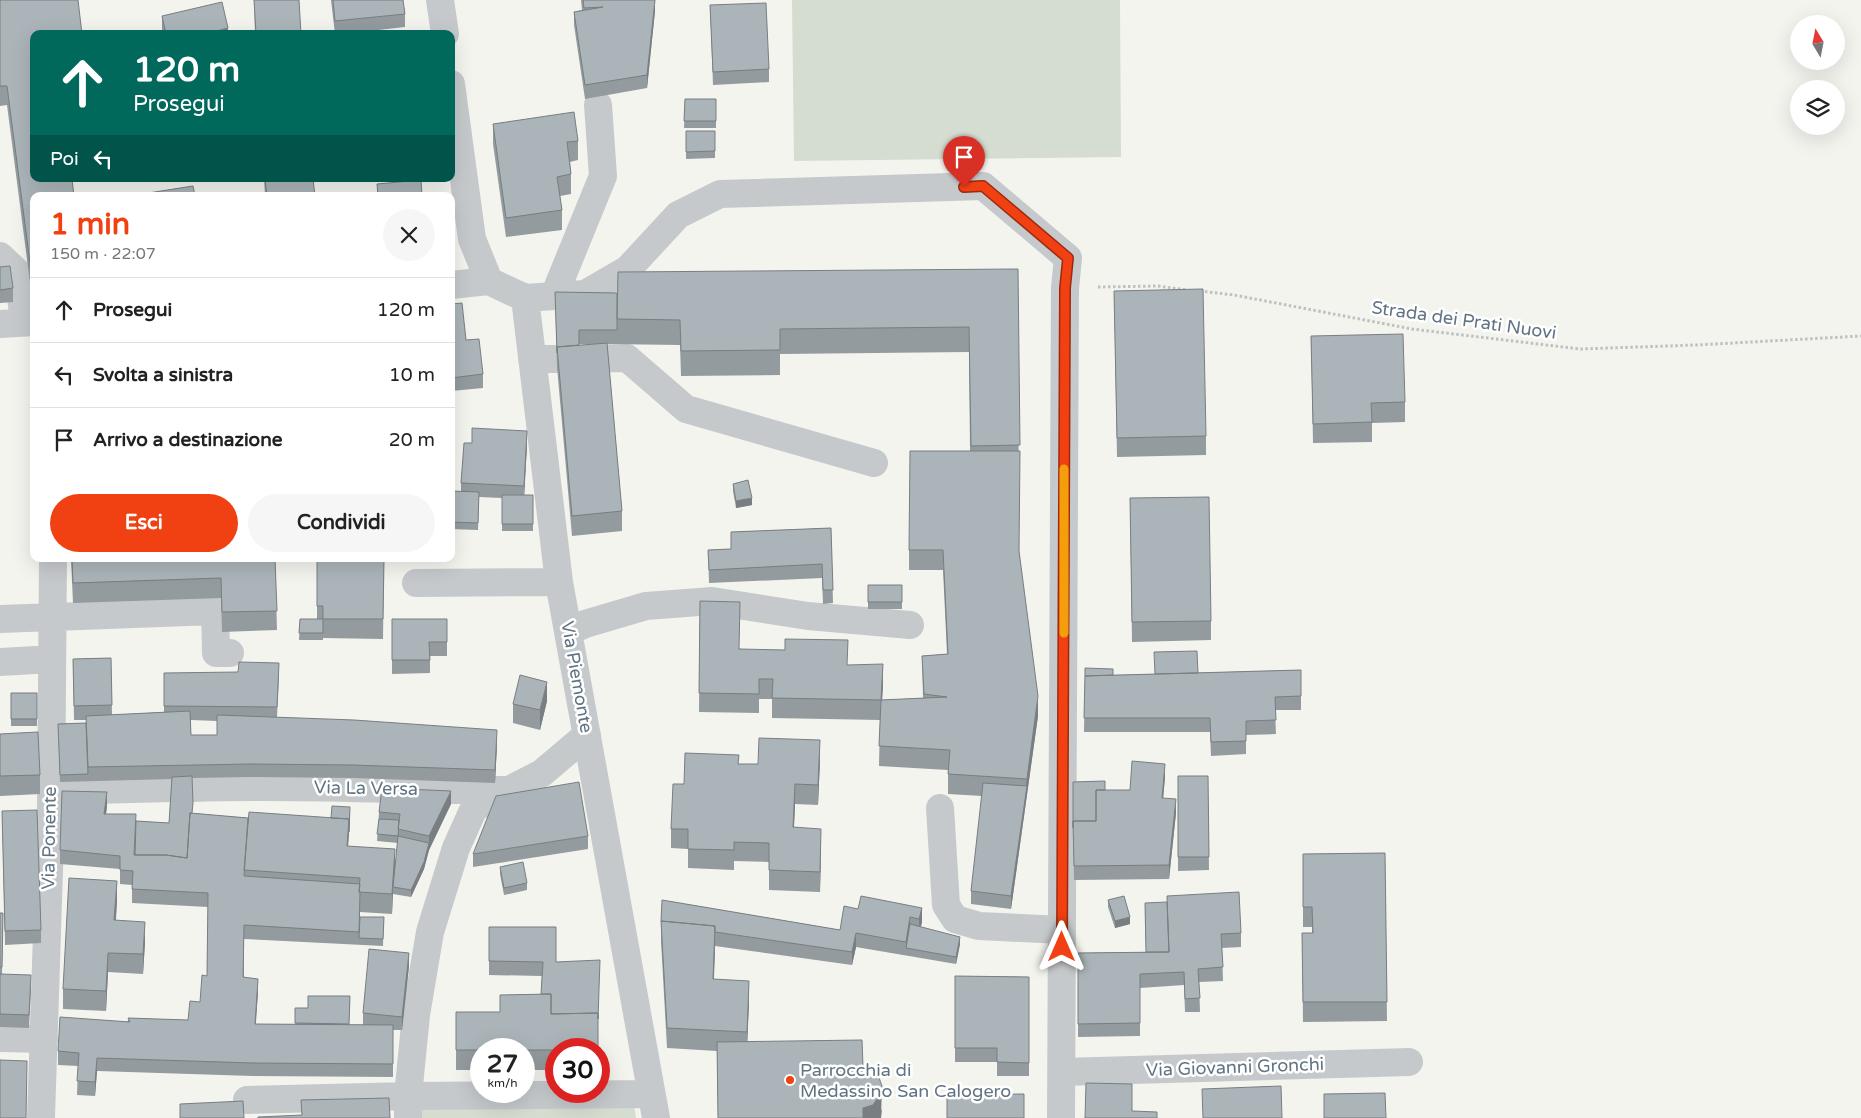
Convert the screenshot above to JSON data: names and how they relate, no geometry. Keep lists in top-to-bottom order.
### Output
{
  "streets": {
    "street": [
      "Via Piemonte",
      "Via La Versa",
      "Via Ponente",
      "Via Giovanni Gronchi"
    ],
    "path": ["Strada dei Prati Nuovi"]
  },
  "crossings": [
    ["Via La Versa", "Via Ponente"]
  ],
  "places": ["Parrocchia di Medassino San Calogero"],
  "north": "top",
  "page": {
    "turn": ["120 m", "Prosegui"],
    "then": "Poi",
    "heading": ["1 min", "150 m · 22:07"],
    "list": [
      {
        "name": "Prosegui",
        "value": "120 m"
      },
      {
        "name": "Svolta a sinistra",
        "value": "10 m"
      },
      {
        "name": "Arrivo a destinazione",
        "value": "20 m"
      }
    ],
    "buttons": ["Esci", "Condividi"],
    "speed": "27 km/h",
    "limit": "30"
  }
}
